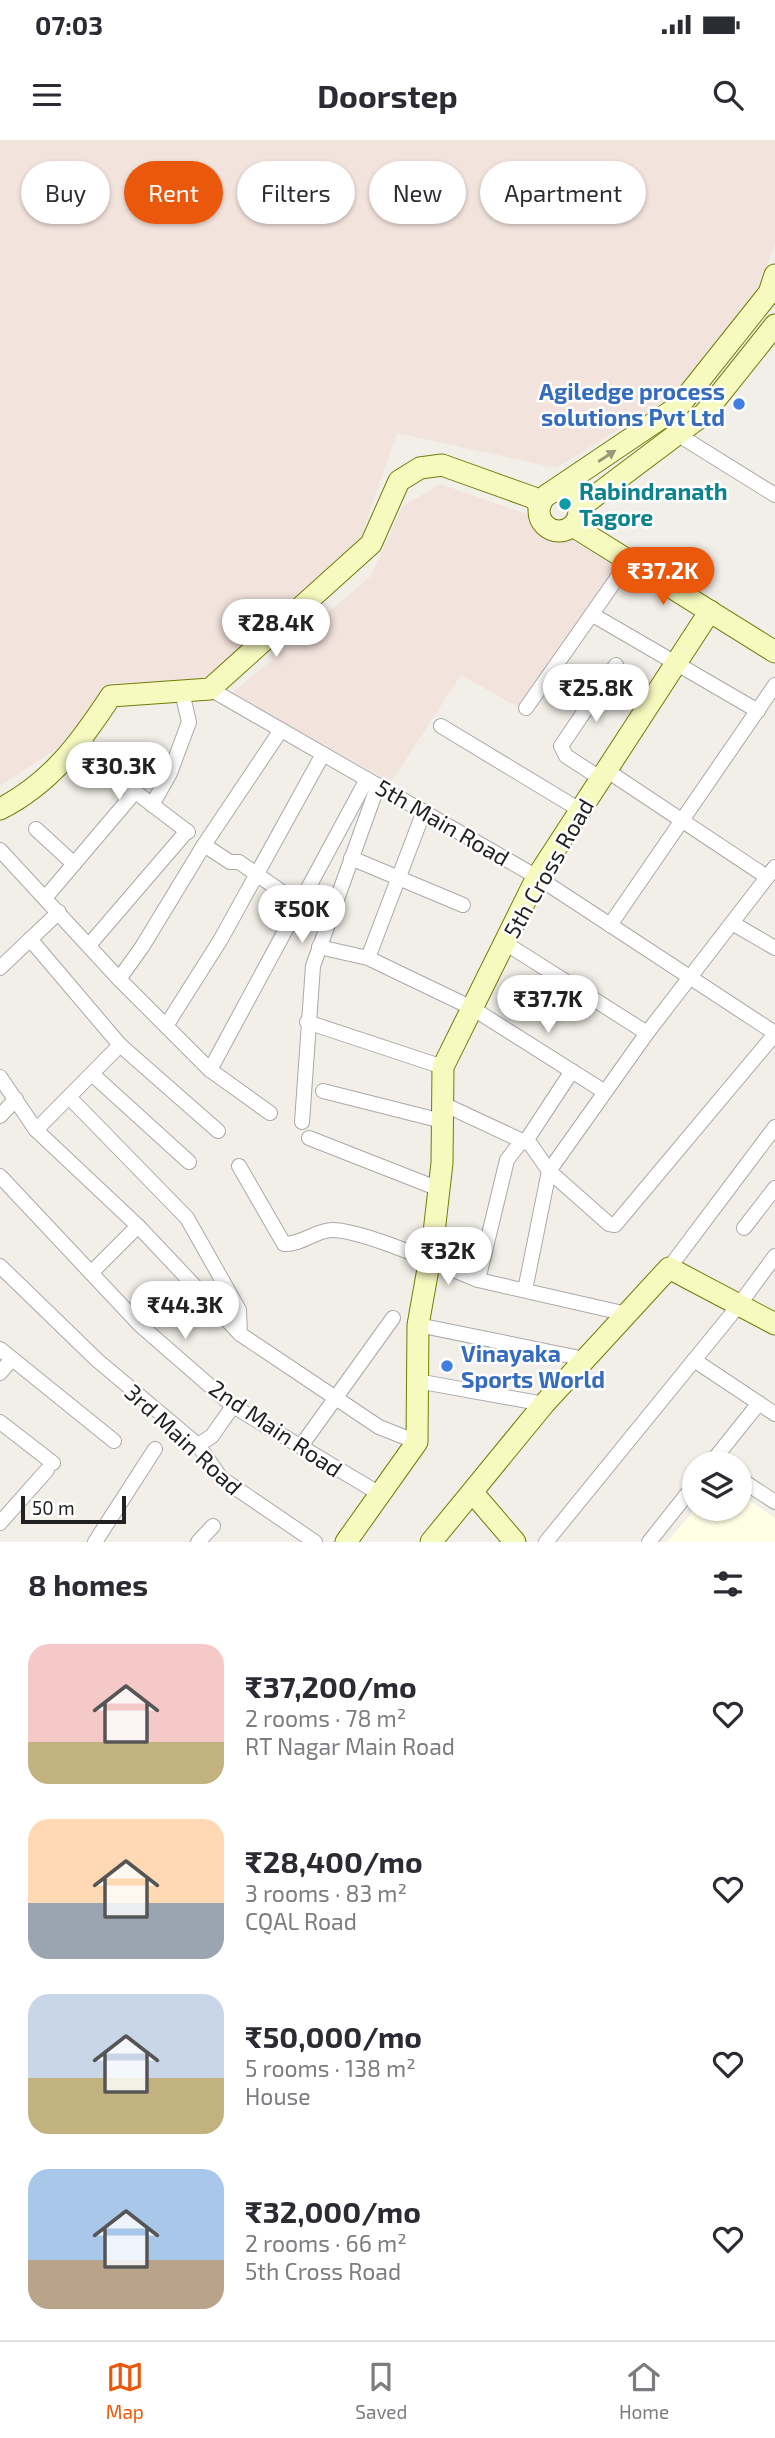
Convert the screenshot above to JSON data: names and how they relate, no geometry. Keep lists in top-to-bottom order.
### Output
{
  "streets": {
    "street": [
      "5th Main Road",
      "5th Cross Road",
      "2nd Main Road",
      "3rd Main Road"
    ]
  },
  "crossings": [
    ["5th Main Road", "5th Cross Road"]
  ],
  "places": ["Agiledge process solutions Pvt Ltd", "Rabindranath Tagore", "Vinayaka Sports World"],
  "scale_bar": "50 m",
  "page": {
    "status": "07:03",
    "header": "Doorstep",
    "chip": [
      "Buy",
      "Rent",
      "Filters",
      "New",
      "Apartment"
    ],
    "price": [
      "₹37.2K",
      "₹28.4K",
      "₹25.8K",
      "₹30.3K",
      "₹50K",
      "₹37.7K",
      "₹32K",
      "₹44.3K"
    ],
    "scale": "50 m",
    "heading": "8 homes",
    "list": [
      {
        "name": "₹37,200/mo",
        "note": "2 rooms · 78 m² · RT Nagar Main Road"
      },
      {
        "name": "₹28,400/mo",
        "note": "3 rooms · 83 m² · CQAL Road"
      },
      {
        "name": "₹50,000/mo",
        "note": "5 rooms · 138 m² · House"
      },
      {
        "name": "₹32,000/mo",
        "note": "2 rooms · 66 m² · 5th Cross Road"
      }
    ],
    "tabs": ["Map", "Saved", "Home"]
  }
}
